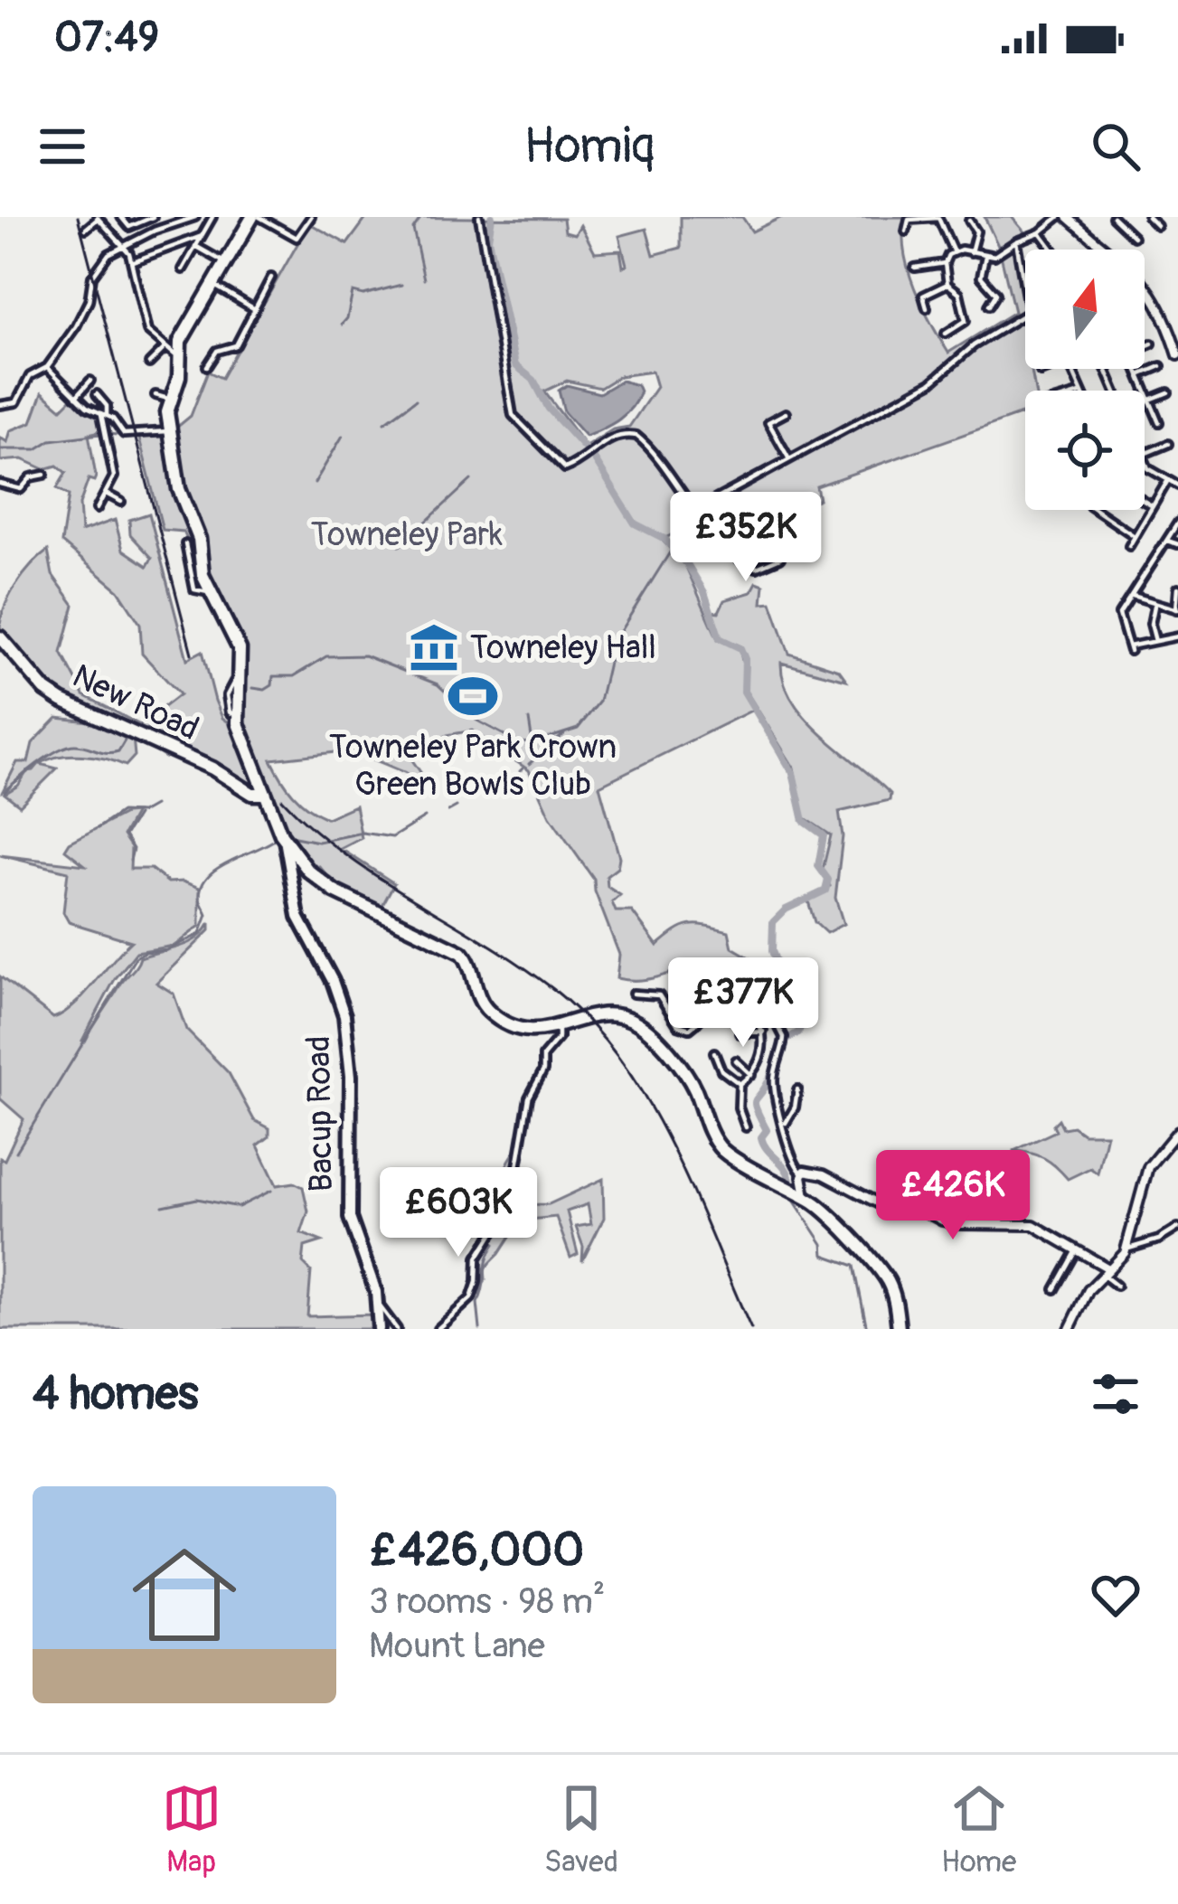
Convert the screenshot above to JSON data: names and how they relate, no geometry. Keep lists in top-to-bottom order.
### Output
{
  "streets": {
    "highway": ["New Road"],
    "main road": ["Bacup Road"]
  },
  "parks": ["Towneley Park"],
  "places": {
    "museum": ["Towneley Hall"],
    "sports": ["Towneley Park Crown Green Bowls Club"]
  },
  "north": "top",
  "page": {
    "status": "07:49",
    "header": "Homiq",
    "price": [
      "£352K",
      "£377K",
      "£426K",
      "£603K"
    ],
    "heading": "4 homes",
    "list": [
      {
        "name": "£426,000",
        "note": "3 rooms · 98 m² · Mount Lane"
      }
    ],
    "tabs": ["Map", "Saved", "Home"]
  }
}
